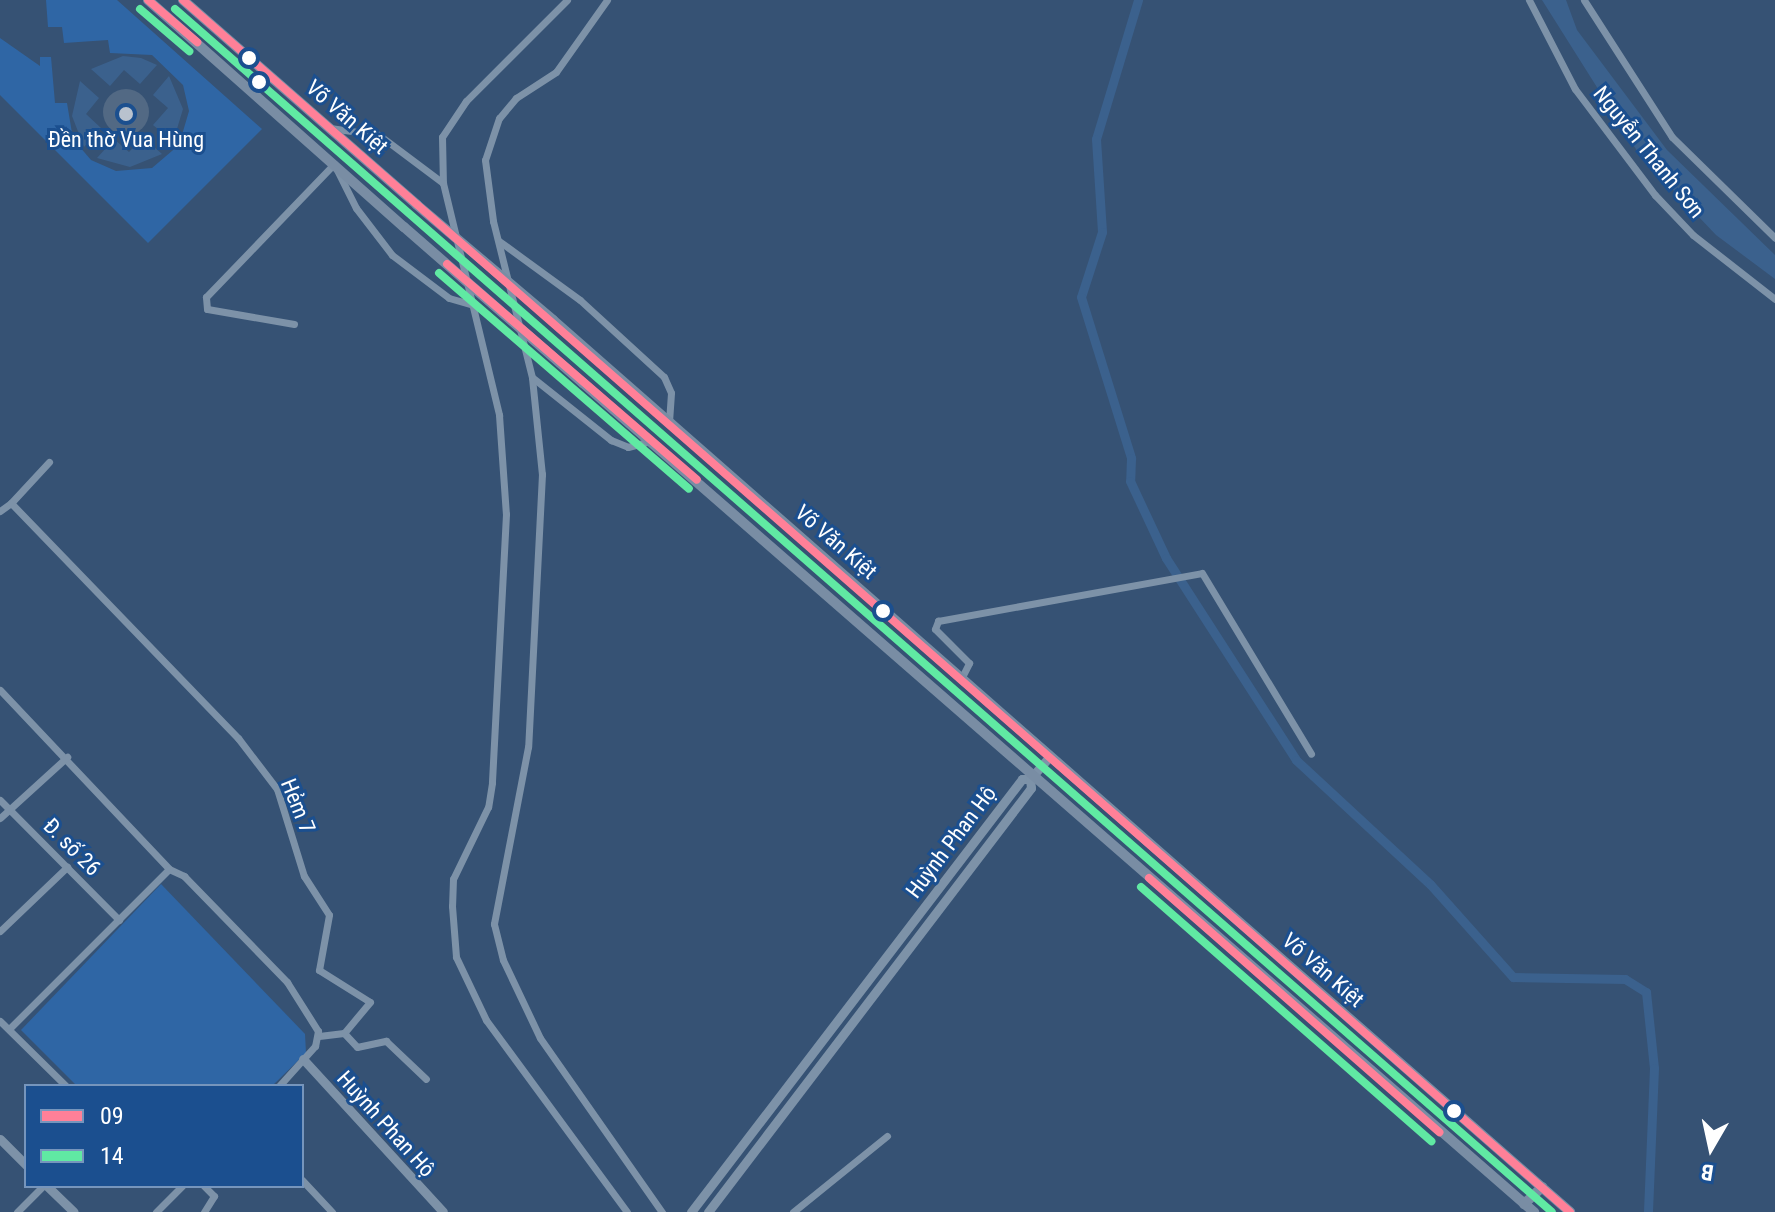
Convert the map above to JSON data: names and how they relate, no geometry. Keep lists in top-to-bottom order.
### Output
{
  "streets": {
    "main road": ["Võ Văn Kiệt"],
    "street": [
      "Nguyễn Thanh Sơn",
      "Hẻm 7",
      "Huỳnh Phan Hộ",
      "Đ. số 26"
    ]
  },
  "crossings": [
    ["Võ Văn Kiệt", "Huỳnh Phan Hộ"]
  ],
  "places": ["Đền thờ Vua Hùng"],
  "lines": ["transit line 09", "transit line 14"],
  "legend": ["09", "14"],
  "north": "bottom"
}
